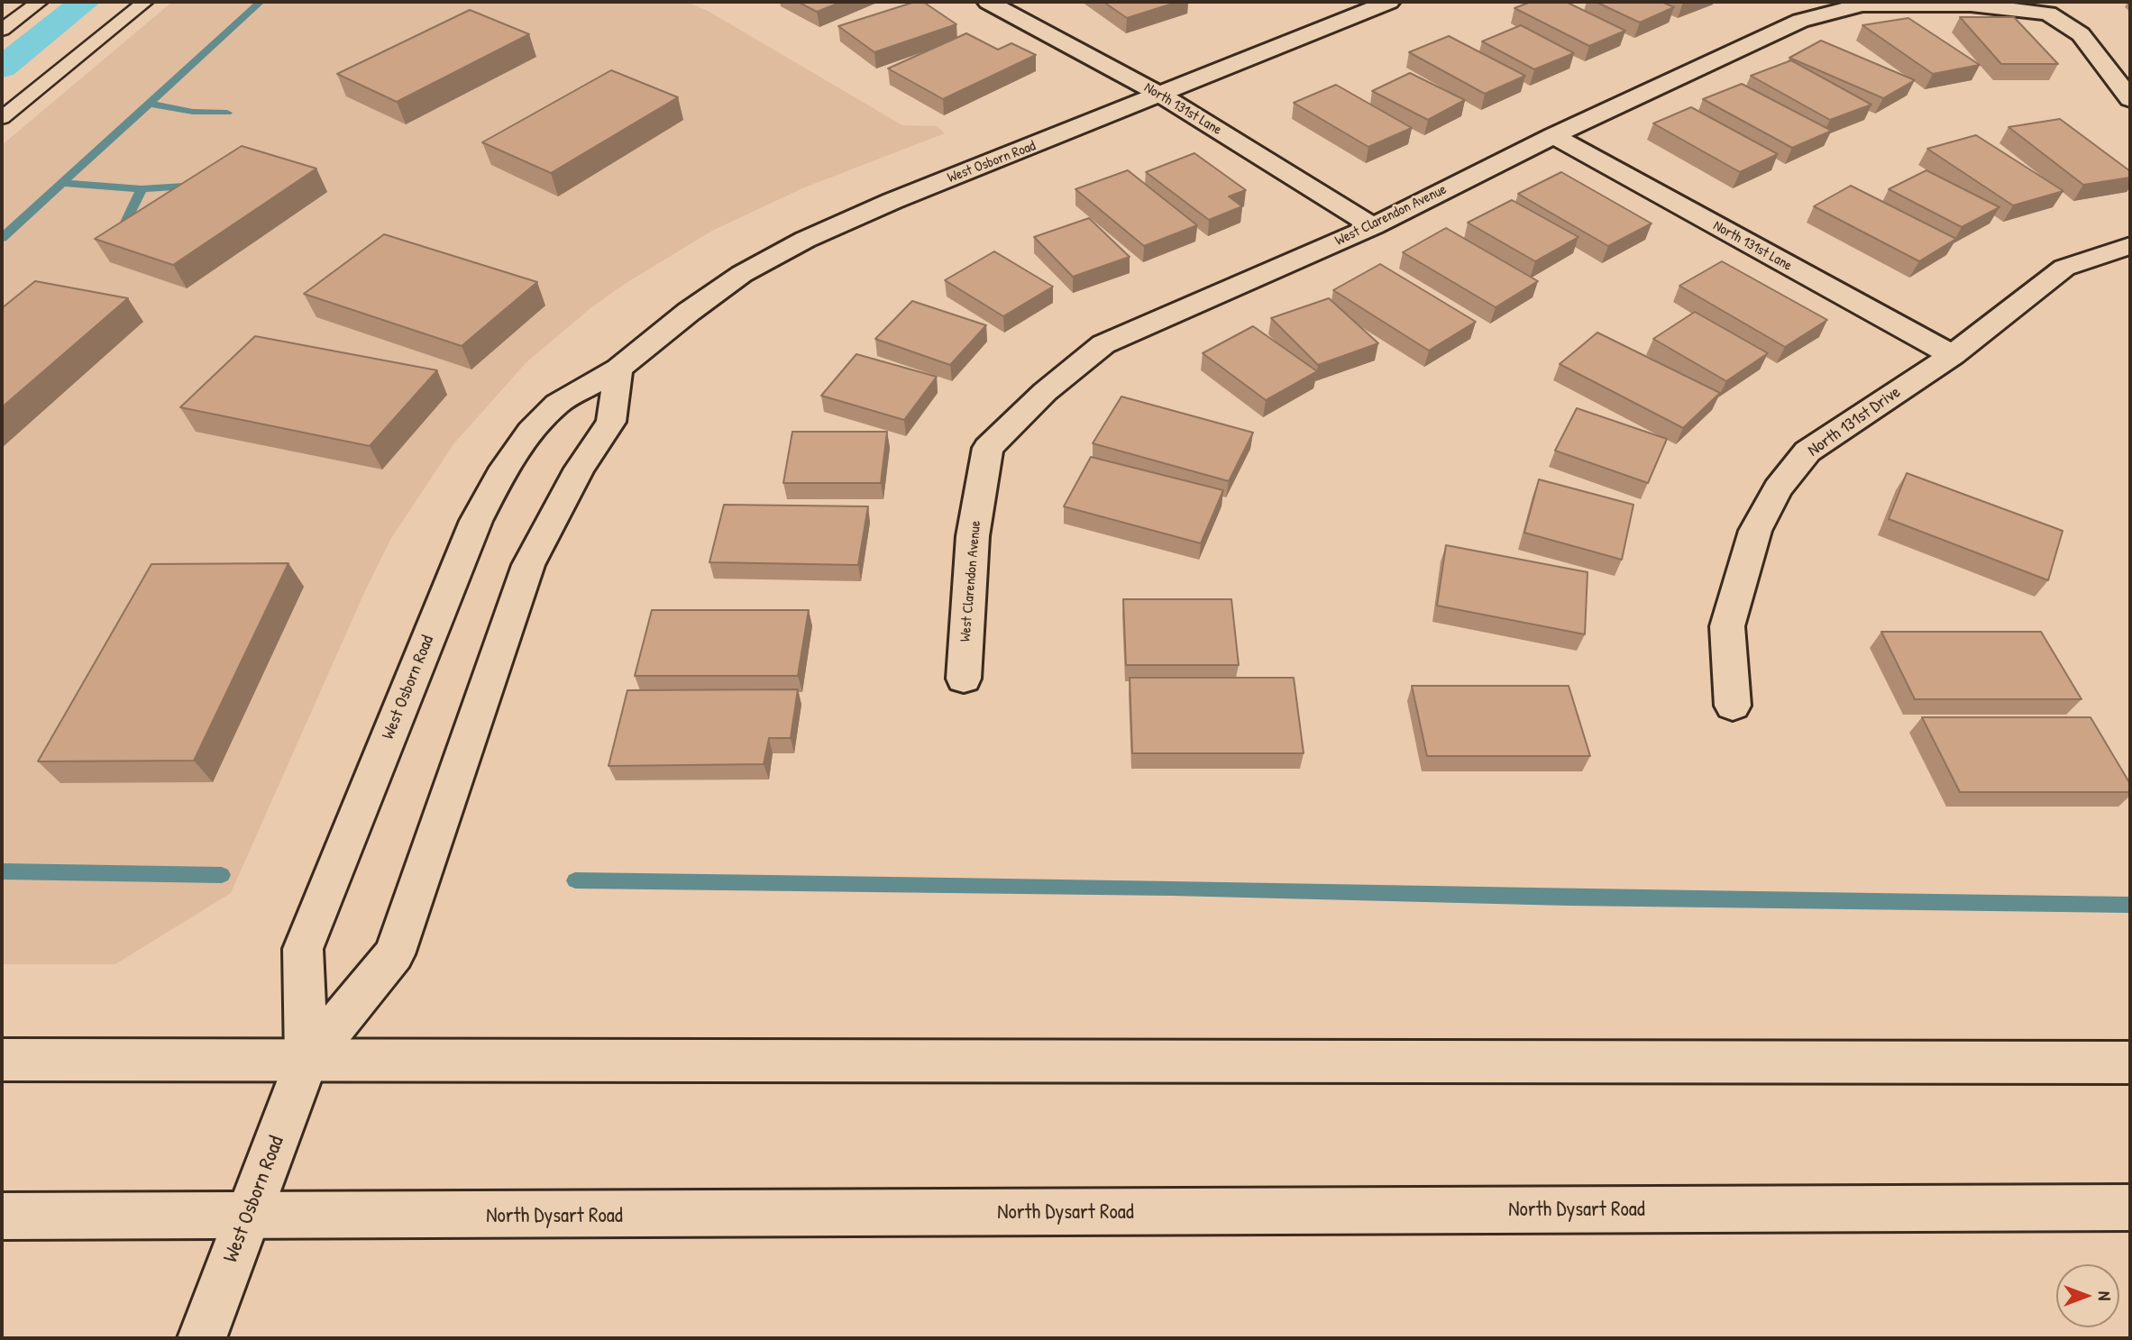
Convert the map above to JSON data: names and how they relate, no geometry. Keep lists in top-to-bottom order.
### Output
{
  "streets": {
    "street": [
      "North 131st Lane",
      "West Osborn Road",
      "West Clarendon Avenue",
      "North 131st Drive",
      "North Dysart Road"
    ]
  },
  "crossings": [
    ["North 131st Lane", "West Osborn Road"],
    ["North 131st Lane", "West Clarendon Avenue"],
    ["North 131st Lane", "North 131st Drive"],
    ["West Osborn Road", "North Dysart Road"]
  ],
  "north": "right"
}
